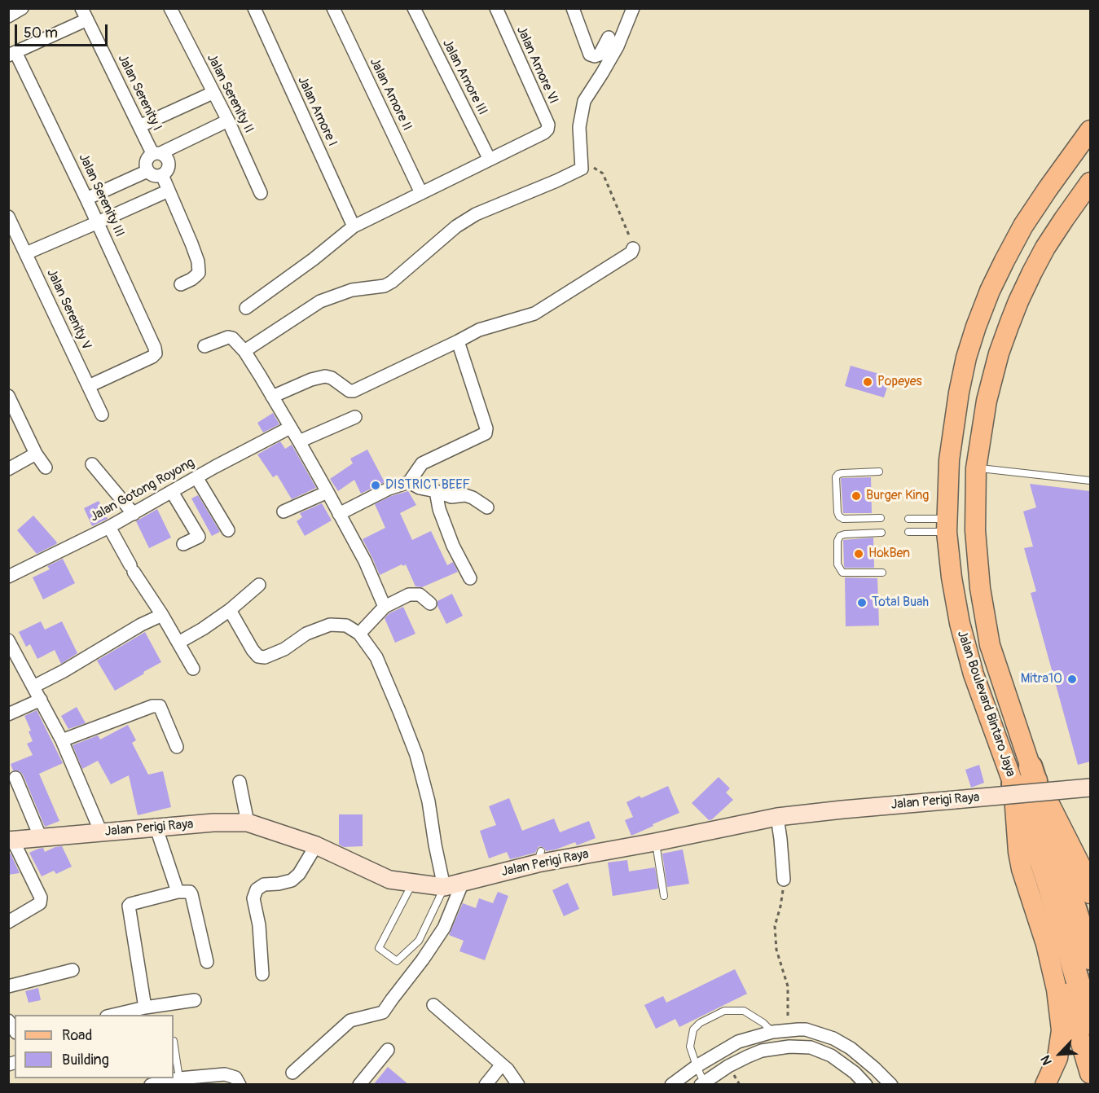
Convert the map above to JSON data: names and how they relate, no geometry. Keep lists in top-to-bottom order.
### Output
{
  "streets": {
    "main road": ["Jalan Boulevard Bintaro Jaya"],
    "street": [
      "Jalan Amore VI",
      "Jalan Amore III",
      "Jalan Serenity I",
      "Jalan Serenity II",
      "Jalan Amore II",
      "Jalan Amore I",
      "Jalan Serenity III",
      "Jalan Serenity V",
      "Jalan Gotong Royong",
      "Jalan Perigi Raya"
    ]
  },
  "crossings": [
    ["Jalan Amore VI", "Jalan Amore III"],
    ["Jalan Serenity I", "Jalan Serenity III"],
    ["Jalan Serenity III", "Jalan Serenity V"]
  ],
  "places": [
    "Popeyes",
    "DISTRICT BEEF",
    "Burger King",
    "HokBen",
    "Total Buah",
    "Mitra10"
  ],
  "legend": ["Road", "Building"],
  "scale_bar": "50 m",
  "north": "bottom left"
}
